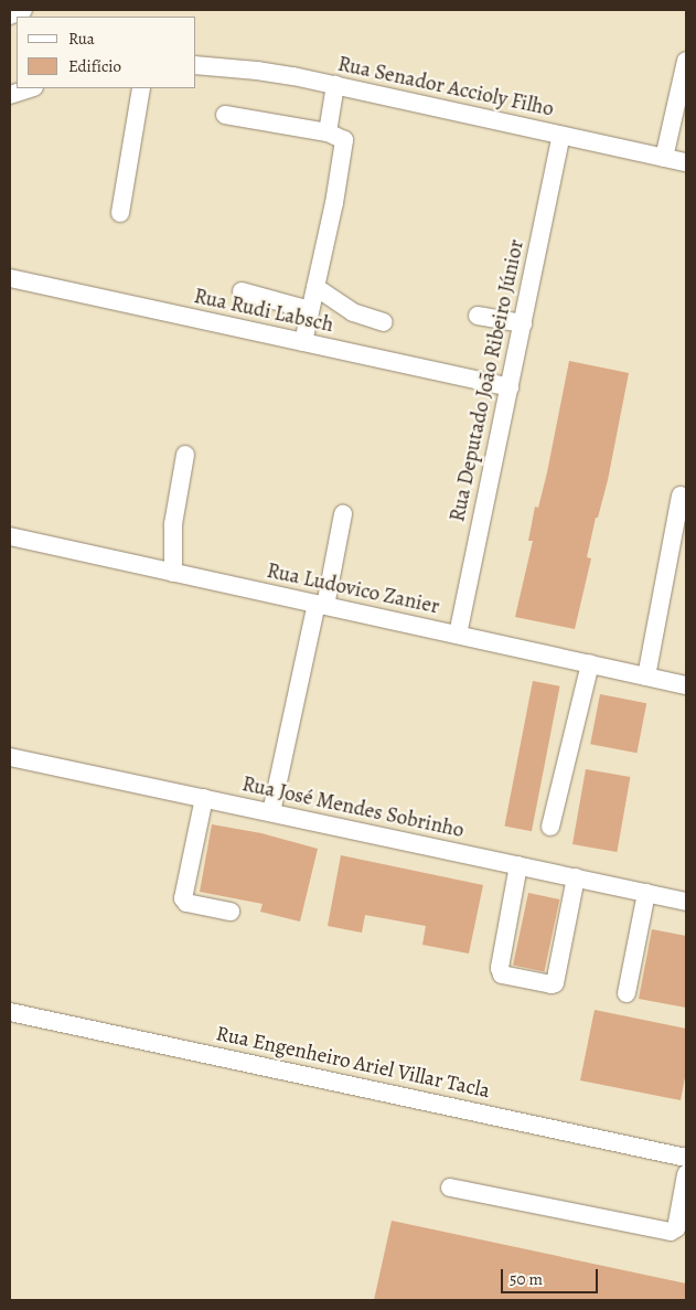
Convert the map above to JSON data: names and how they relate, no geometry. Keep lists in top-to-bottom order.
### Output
{
  "streets": {
    "street": [
      "Rua Senador Accioly Filho",
      "Rua Rudi Labsch",
      "Rua Deputado João Ribeiro Júnior",
      "Rua Ludovico Zanier",
      "Rua José Mendes Sobrinho",
      "Rua Engenheiro Ariel Villar Tacla"
    ]
  },
  "crossings": [
    ["Rua Senador Accioly Filho", "Rua Deputado João Ribeiro Júnior"],
    ["Rua Rudi Labsch", "Rua Deputado João Ribeiro Júnior"],
    ["Rua Deputado João Ribeiro Júnior", "Rua Ludovico Zanier"]
  ],
  "legend": ["Rua", "Edifício"],
  "scale_bar": "50 m"
}
